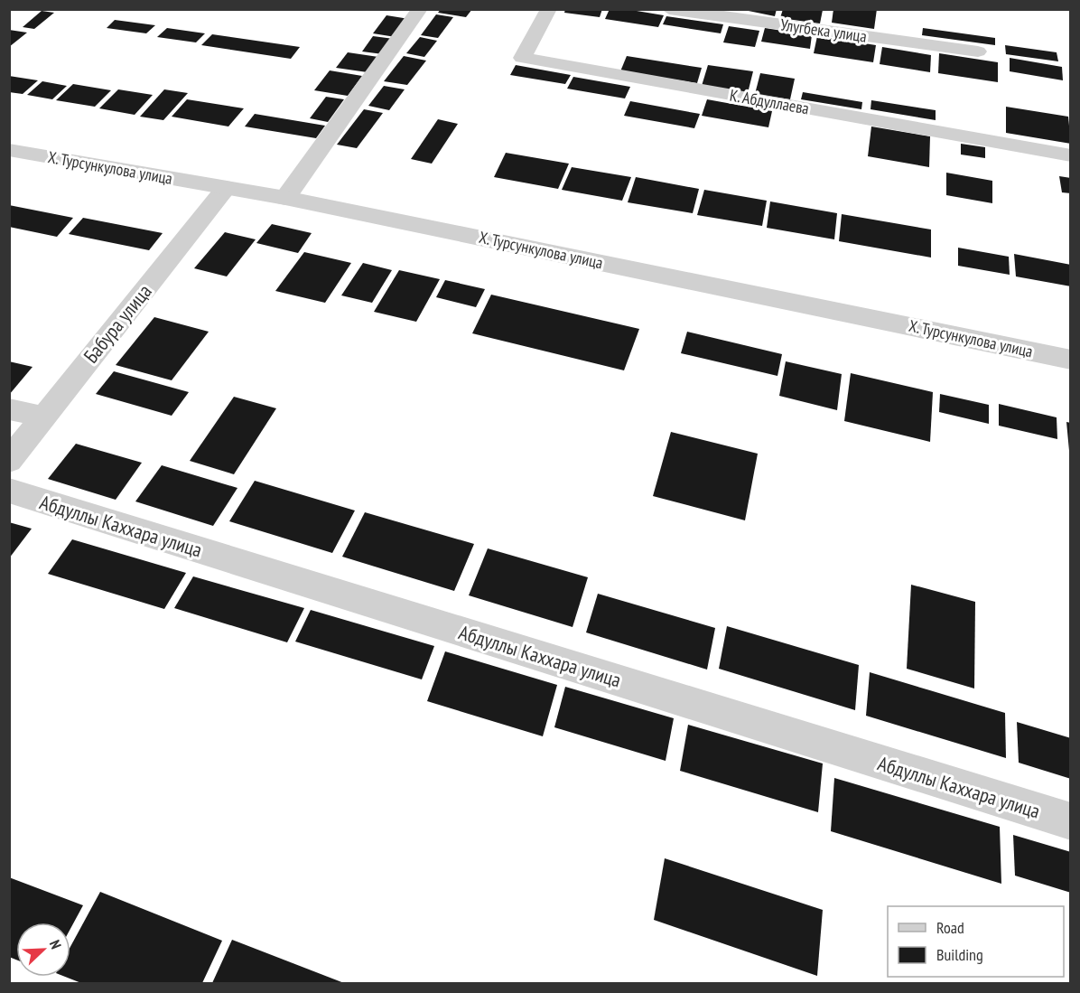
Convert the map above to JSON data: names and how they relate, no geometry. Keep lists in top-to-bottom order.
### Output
{
  "streets": {
    "street": [
      "Улугбека улица",
      "К. Абдуллаева",
      "Х. Турсункулова улица",
      "Бабура улица",
      "Абдуллы Каххара улица"
    ]
  },
  "crossings": [
    ["Х. Турсункулова улица", "Бабура улица"]
  ],
  "legend": ["Road", "Building"],
  "north": "top right"
}
